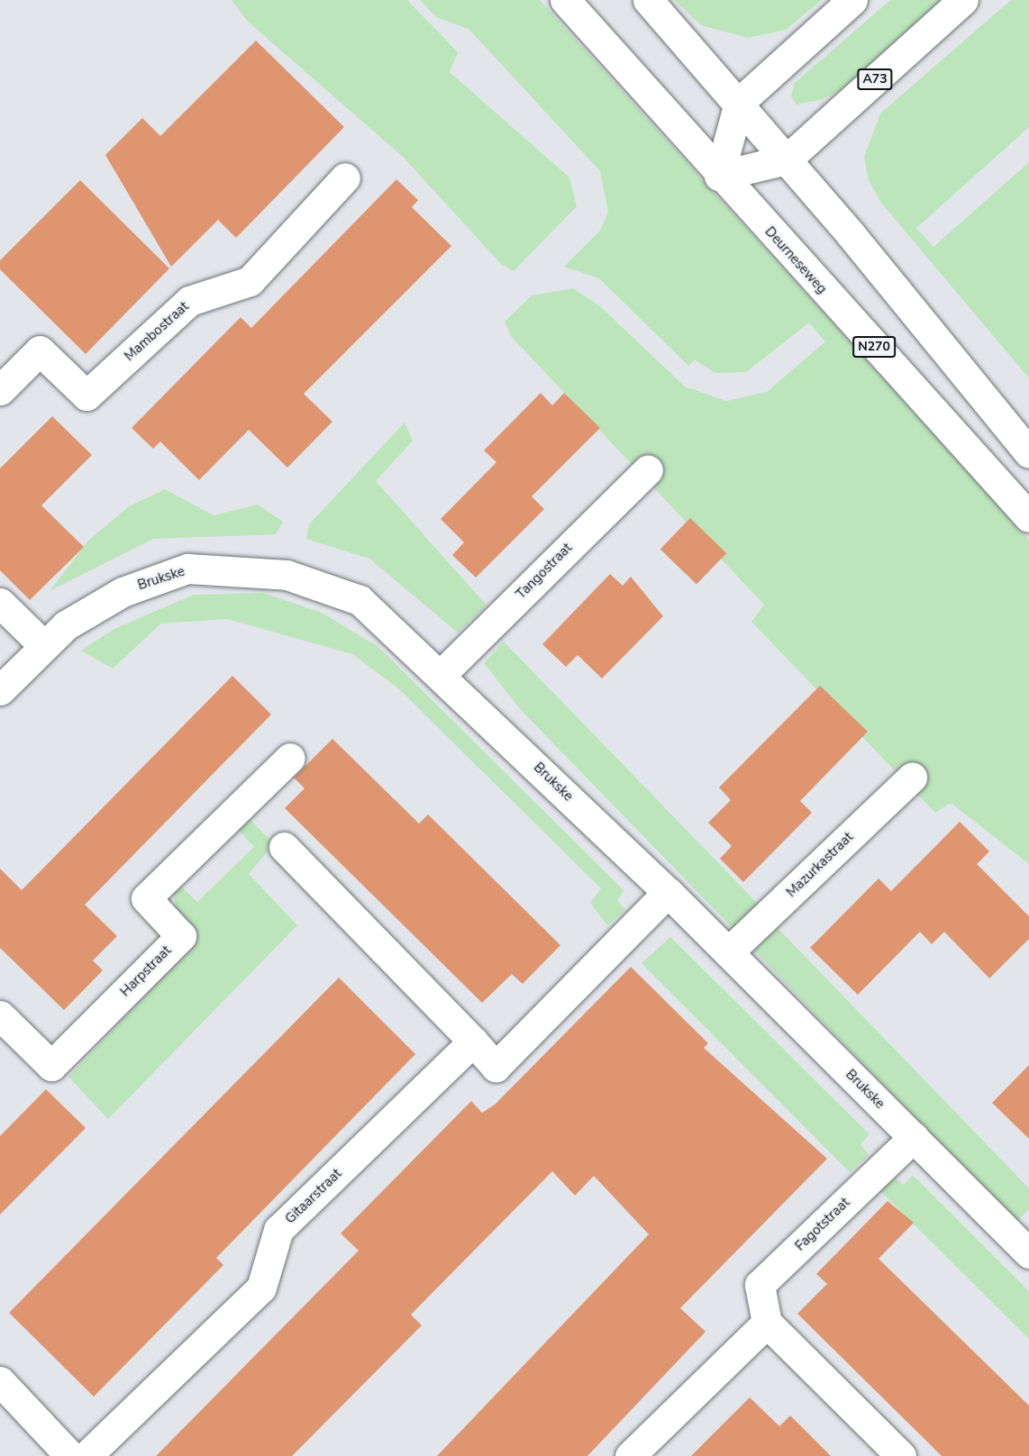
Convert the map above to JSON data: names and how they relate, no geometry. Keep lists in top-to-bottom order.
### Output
{
  "streets": {
    "main road": [
      "A73",
      "Deurneseweg",
      "Mambostraat",
      "N270",
      "Tangostraat",
      "Brukske",
      "Mazurkastraat",
      "Harpstraat",
      "Gitaarstraat",
      "Fagotstraat"
    ]
  },
  "crossings": [
    ["Tangostraat", "Brukske"],
    ["Brukske", "Mazurkastraat"],
    ["Brukske", "Fagotstraat"]
  ]
}
